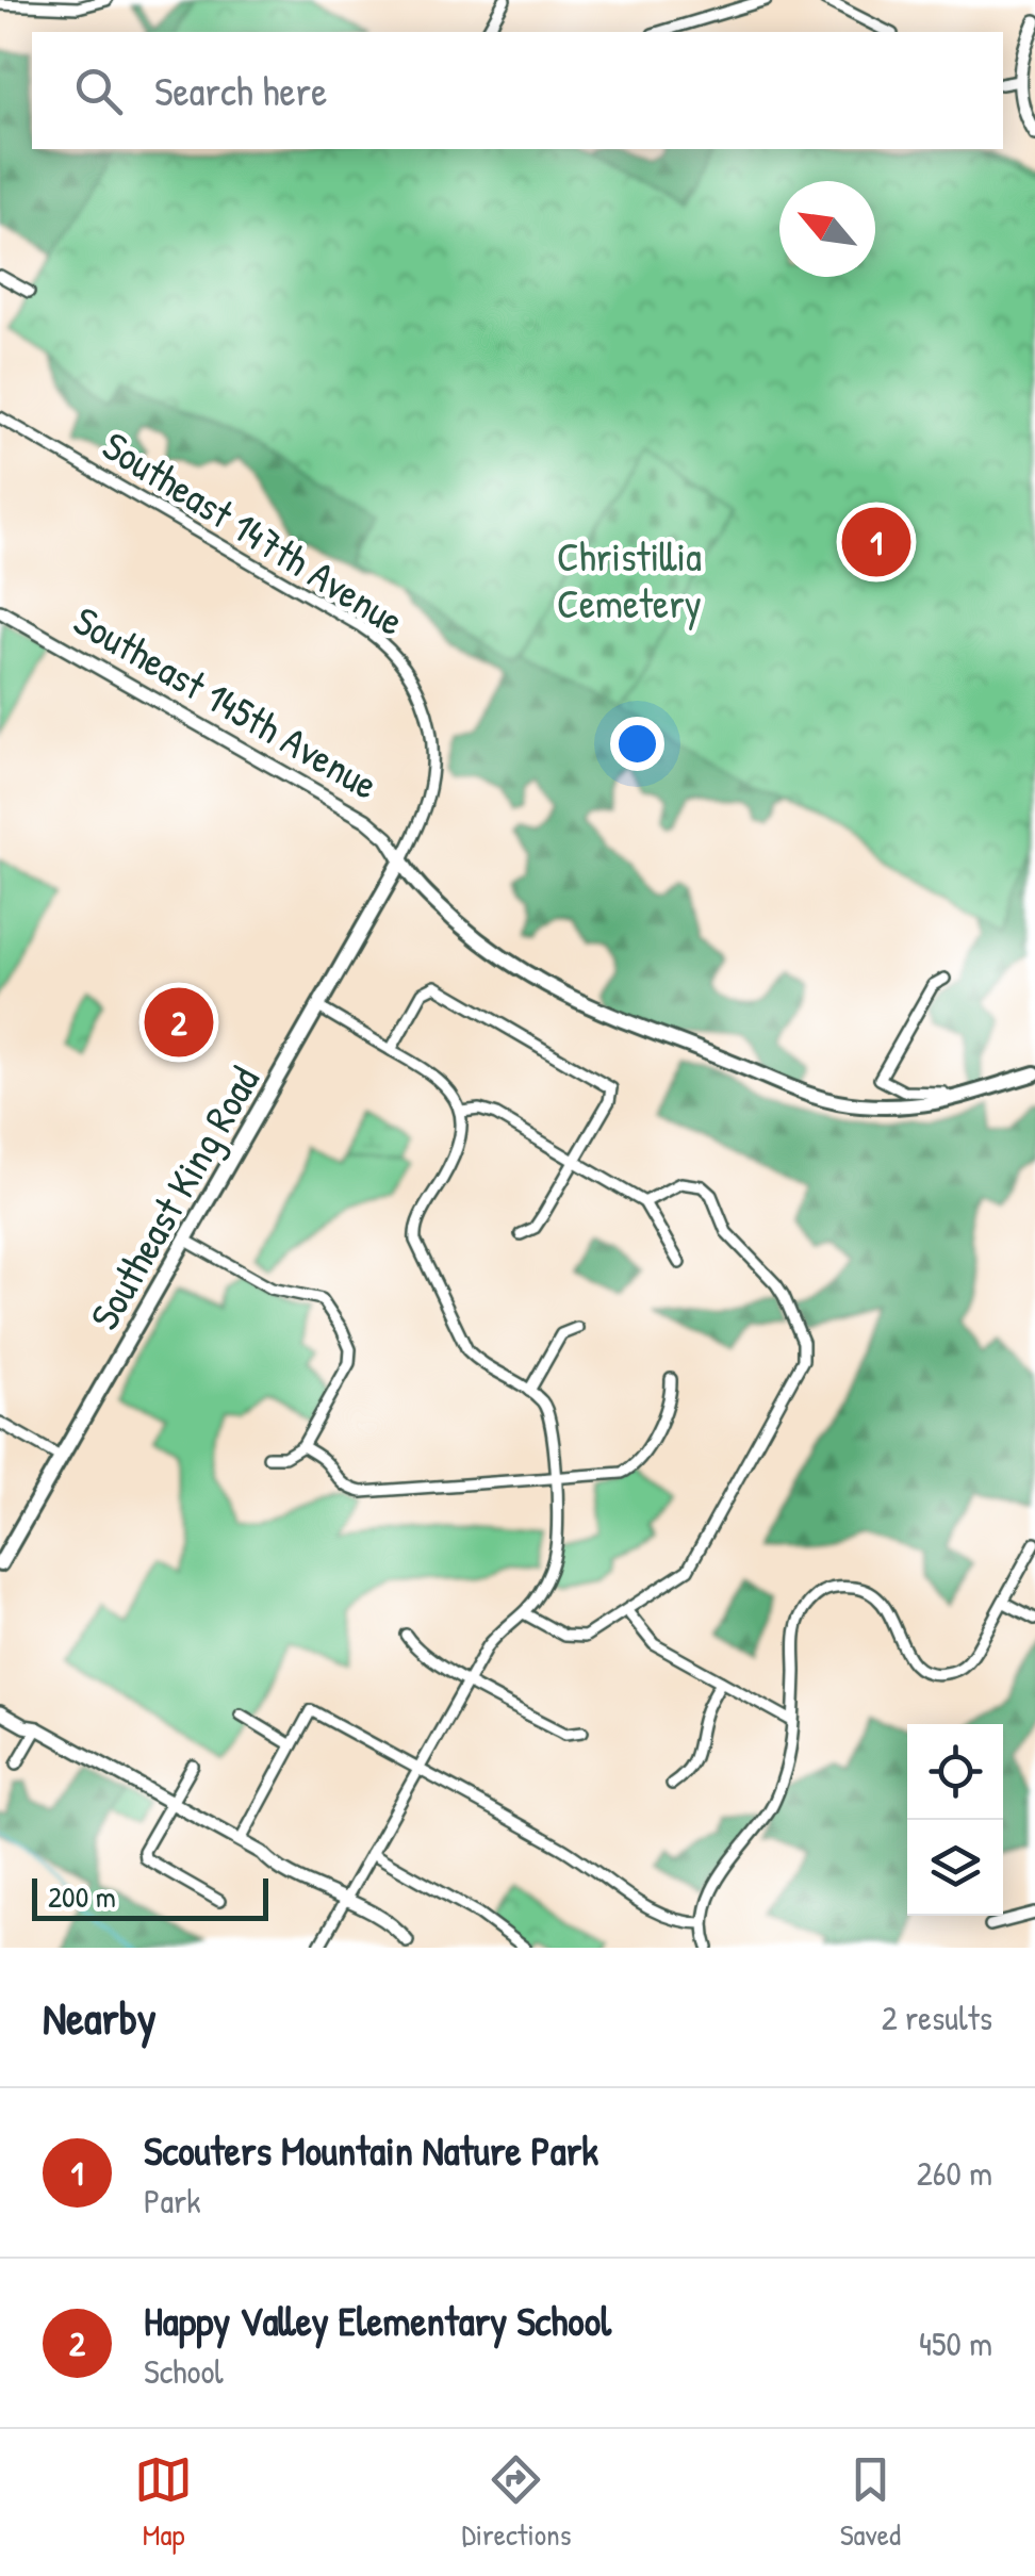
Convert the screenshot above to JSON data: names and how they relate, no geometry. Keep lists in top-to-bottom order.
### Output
{
  "streets": {
    "main road": ["Southeast 145th Avenue", "Southeast King Road"],
    "street": ["Southeast 147th Avenue"]
  },
  "crossings": [
    ["Southeast 147th Avenue", "Southeast 145th Avenue"],
    ["Southeast 147th Avenue", "Southeast King Road"],
    ["Southeast 145th Avenue", "Southeast King Road"]
  ],
  "parks": ["Christillia Cemetery"],
  "scale_bar": "200 m",
  "north": "top left",
  "page": {
    "search": "Search here",
    "pins": ["1", "2"],
    "scale": "200 m",
    "heading": ["Nearby", "2 results"],
    "list": [
      {
        "mark": "1",
        "name": "Scouters Mountain Nature Park",
        "note": "Park",
        "value": "260 m"
      },
      {
        "mark": "2",
        "name": "Happy Valley Elementary School",
        "note": "School",
        "value": "450 m"
      }
    ],
    "nav": ["Map", "Directions", "Saved"]
  }
}
